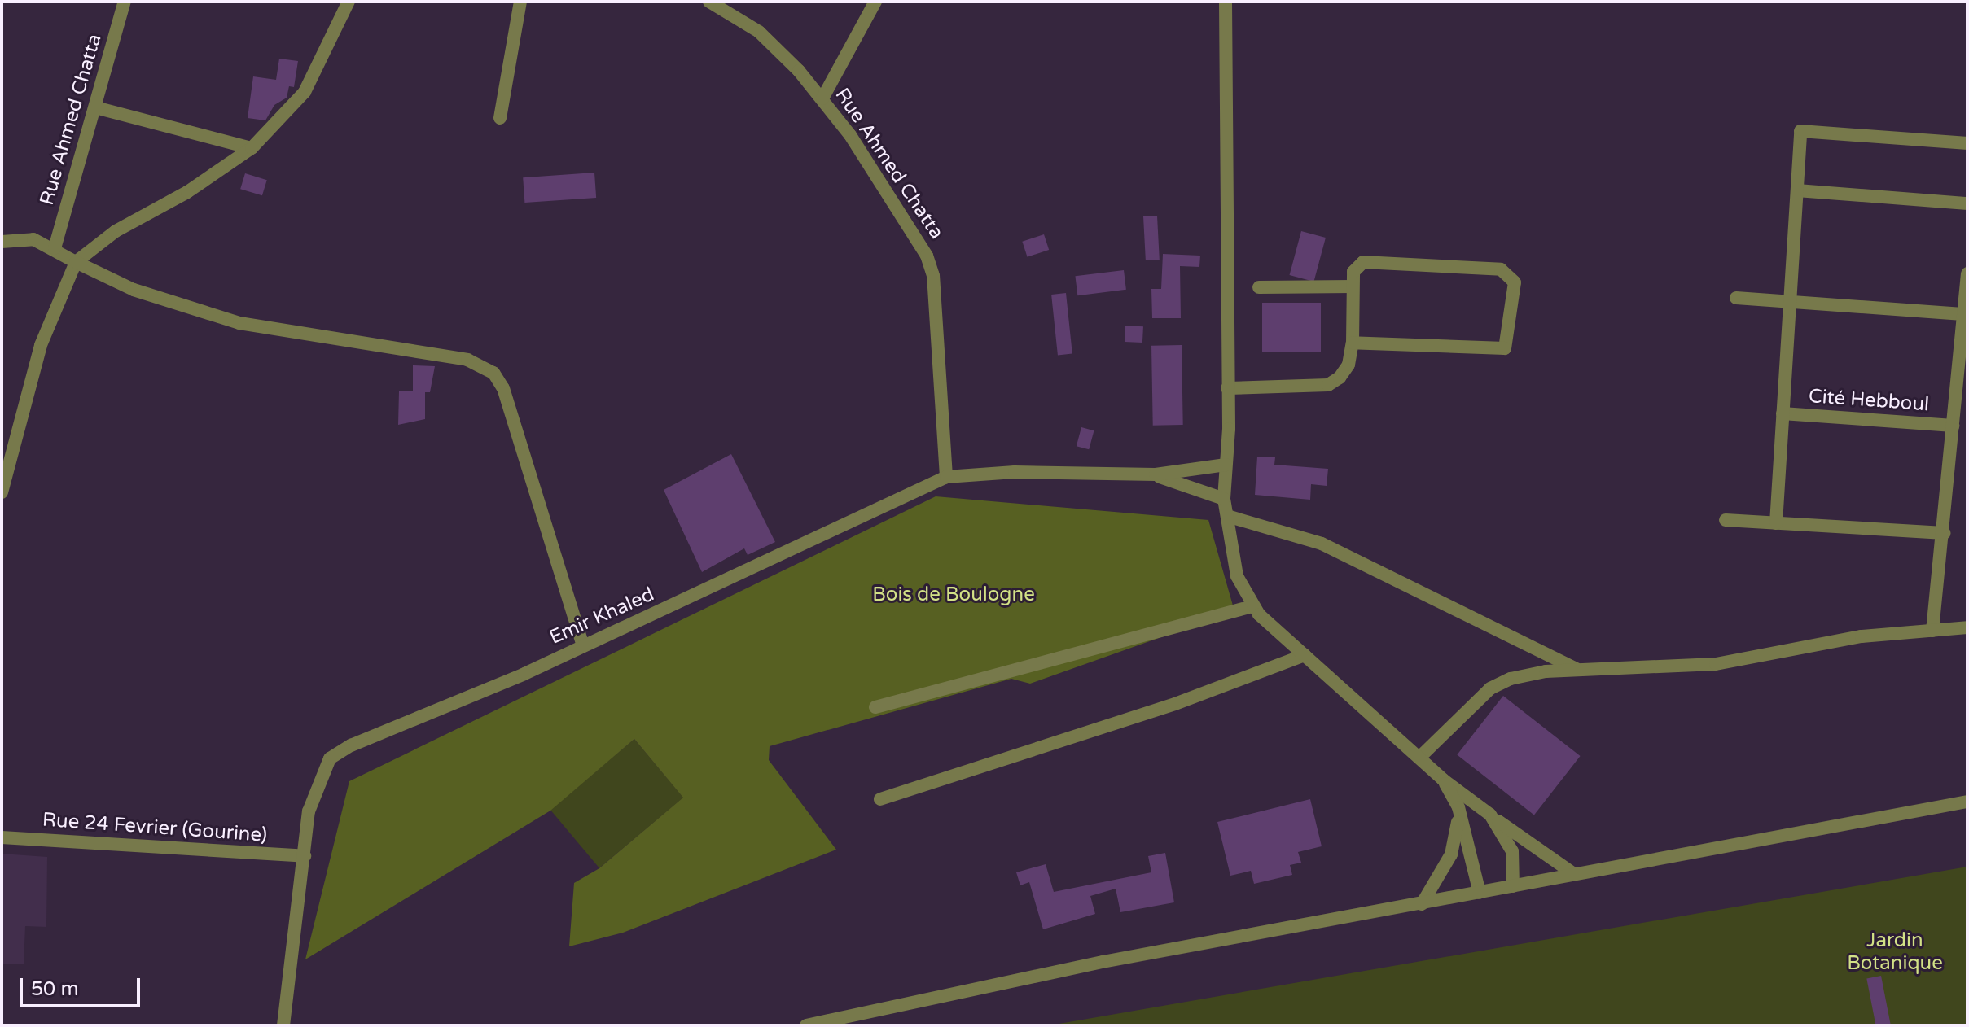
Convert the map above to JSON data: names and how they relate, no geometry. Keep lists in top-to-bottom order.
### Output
{
  "streets": {
    "street": [
      "Rue Ahmed Chatta",
      "Cité Hebboul",
      "Emir Khaled",
      "Rue 24 Fevrier (Gourine)"
    ]
  },
  "crossings": [
    ["Rue Ahmed Chatta", "Emir Khaled"],
    ["Emir Khaled", "Rue 24 Fevrier (Gourine)"]
  ],
  "parks": ["Bois de Boulogne", "Jardin Botanique"],
  "scale_bar": "50 m"
}
